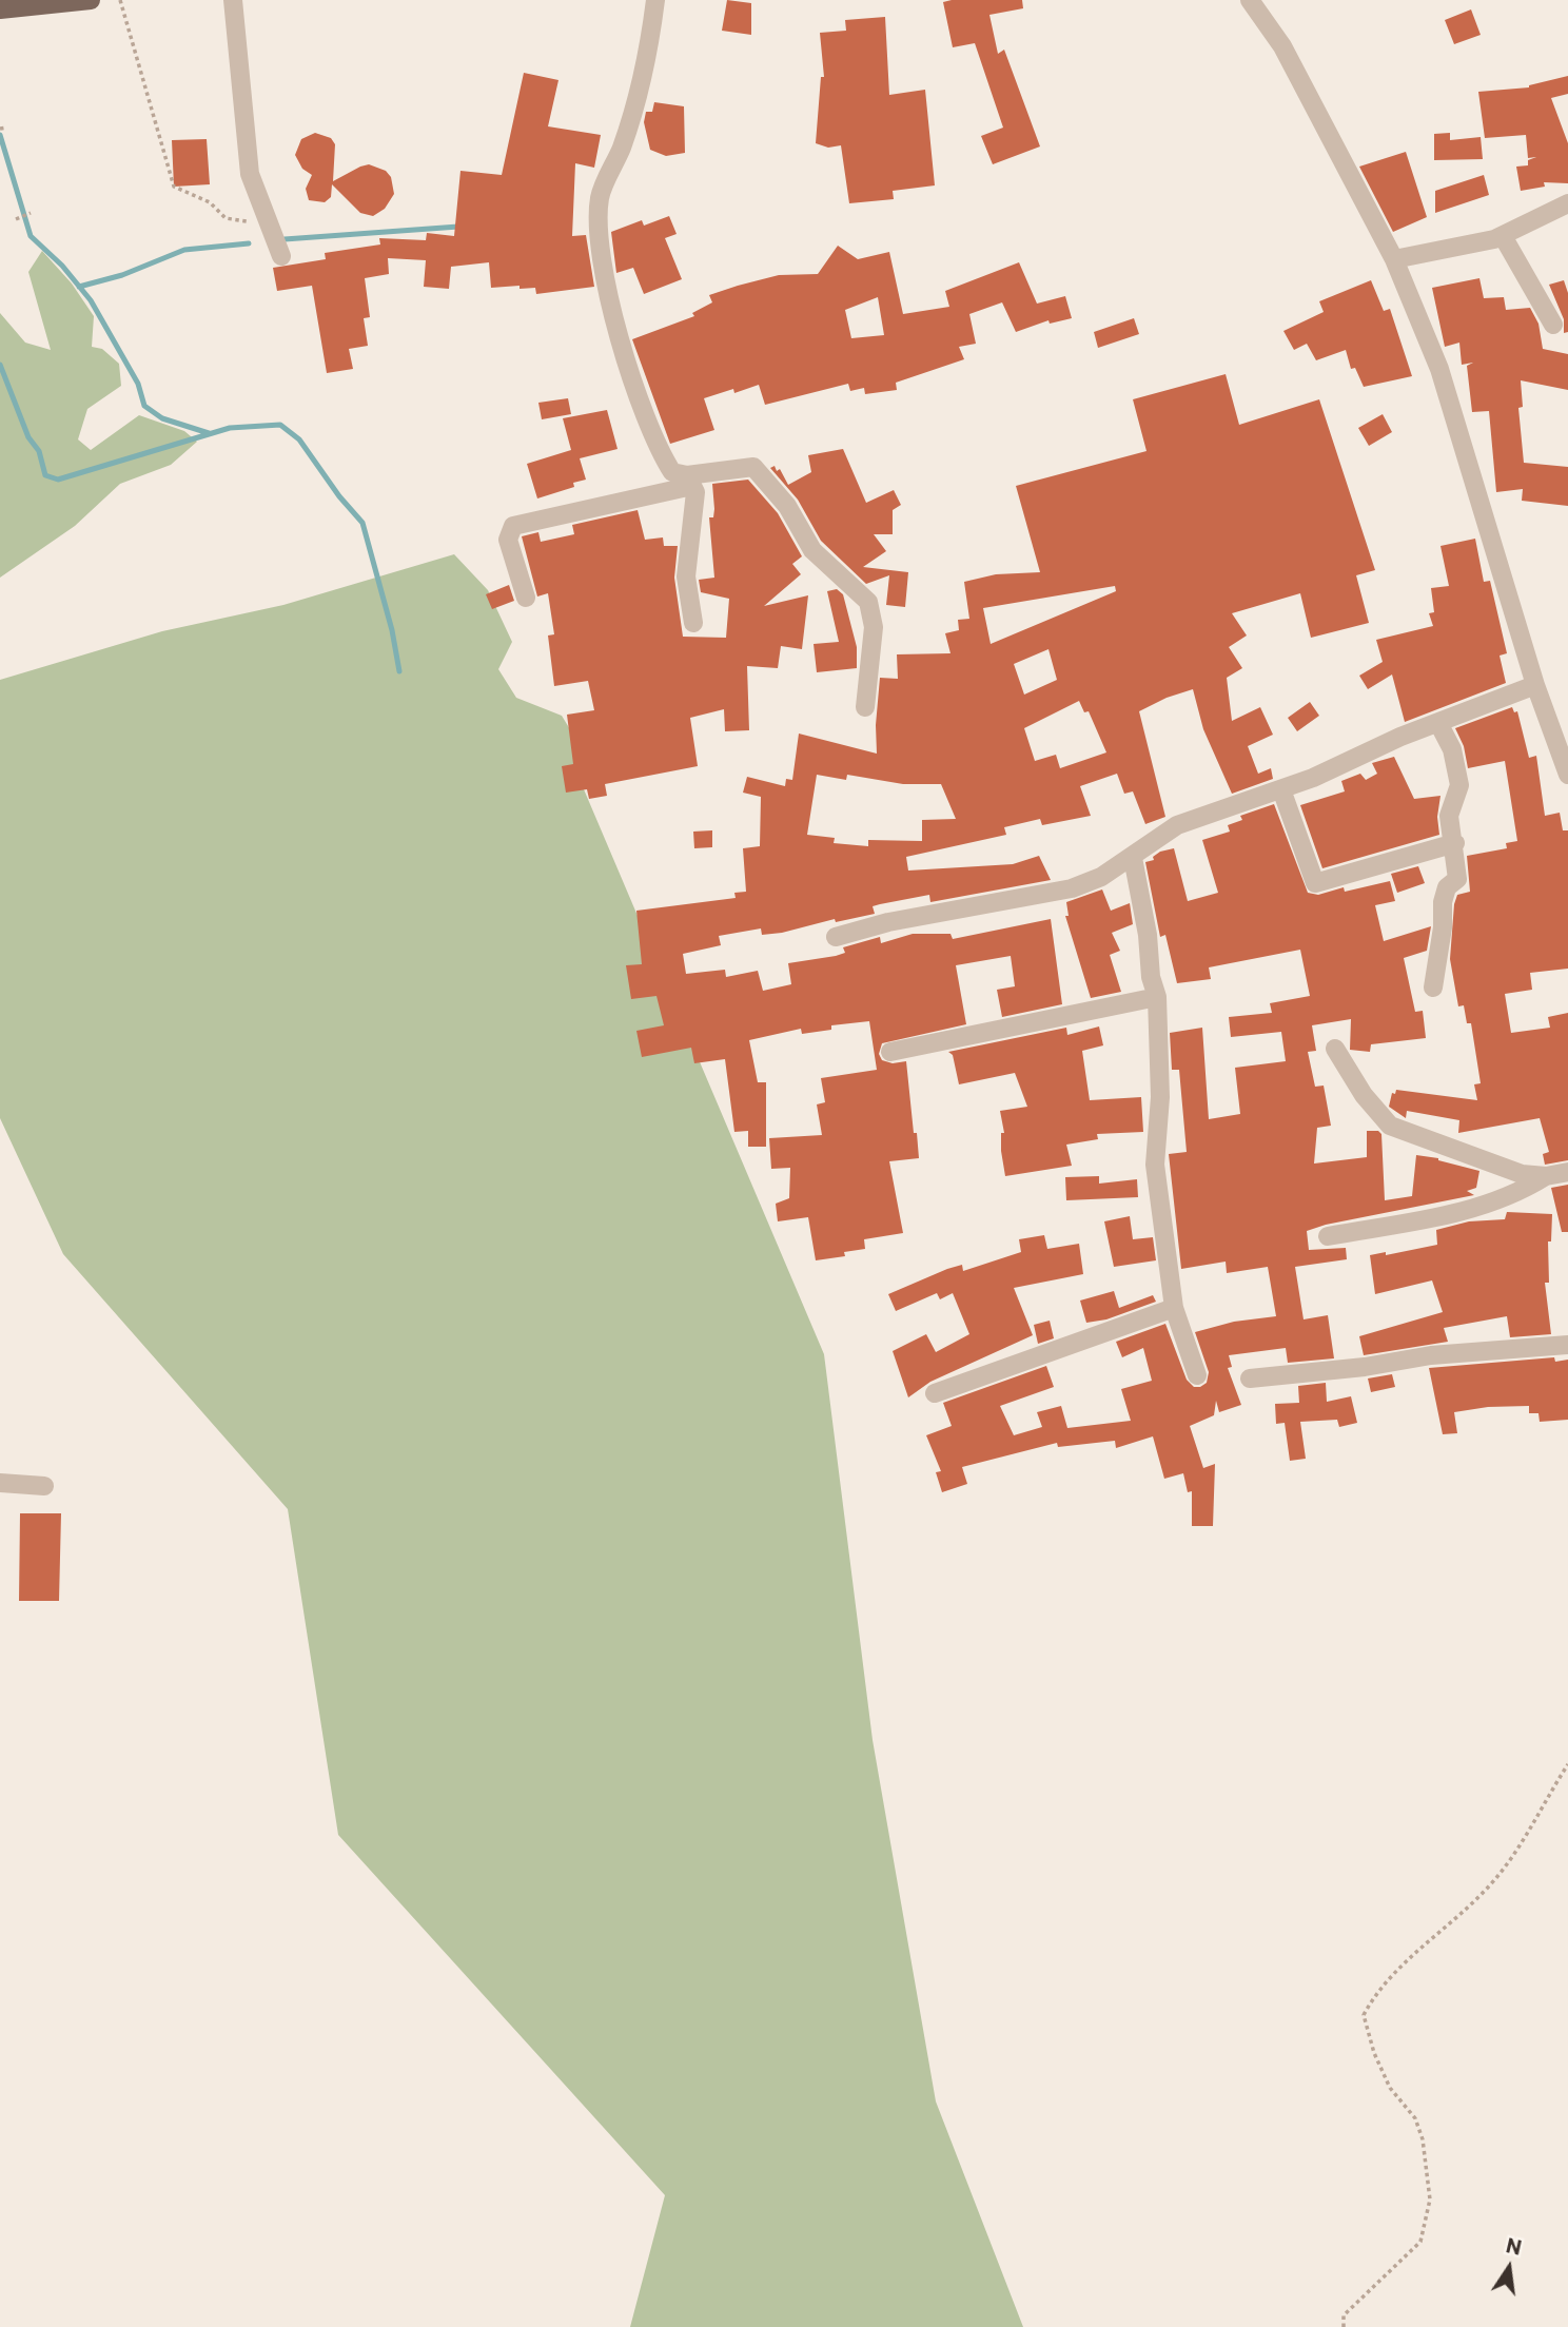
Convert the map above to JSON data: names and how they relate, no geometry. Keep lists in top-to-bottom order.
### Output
{
  "north": "top"
}
